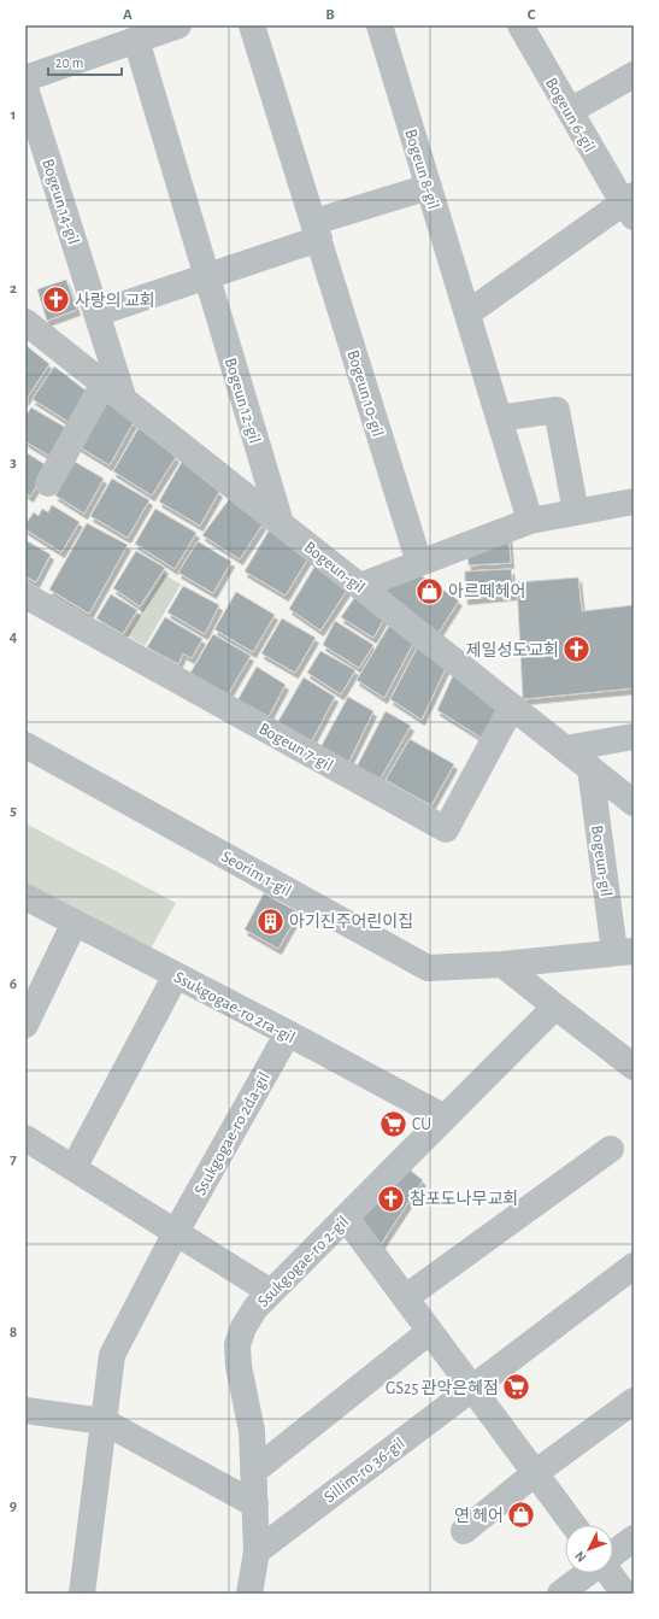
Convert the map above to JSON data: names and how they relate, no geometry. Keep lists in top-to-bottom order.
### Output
{
  "streets": {
    "street": [
      "Bogeun 6-gil",
      "Bogeun 8-gil",
      "Bogeun 14-gil",
      "Bogeun 10-gil",
      "Bogeun 12-gil",
      "Bogeun-gil",
      "Bogeun 7-gil",
      "Seorim 1-gil",
      "Ssukgogae-ro 2ra-gil",
      "Ssukgogae-ro 2da-gil",
      "Ssukgogae-ro 2-gil",
      "Sillim-ro 36-gil"
    ]
  },
  "crossings": [
    ["Bogeun 14-gil", "Bogeun-gil"],
    ["Bogeun 12-gil", "Bogeun-gil"],
    ["Bogeun-gil", "Bogeun 7-gil"],
    ["Bogeun-gil", "Seorim 1-gil"],
    ["Ssukgogae-ro 2ra-gil", "Ssukgogae-ro 2da-gil"],
    ["Ssukgogae-ro 2ra-gil", "Ssukgogae-ro 2-gil"],
    ["Ssukgogae-ro 2-gil", "Sillim-ro 36-gil"]
  ],
  "places": {
    "church": ["사랑의 교회", "제일성도교회", "참포도나무교회"],
    "shop": ["아르떼헤어", "연 헤어"],
    "building": ["아기진주어린이집"],
    "supermarket": ["CU", "GS25 관악은혜점"]
  },
  "scale_bar": "20 m",
  "north": "bottom left",
  "grid": {
    "columns": ["A", "B", "C"],
    "rows": [
      "1",
      "2",
      "3",
      "4",
      "5",
      "6",
      "7",
      "8",
      "9"
    ]
  }
}
